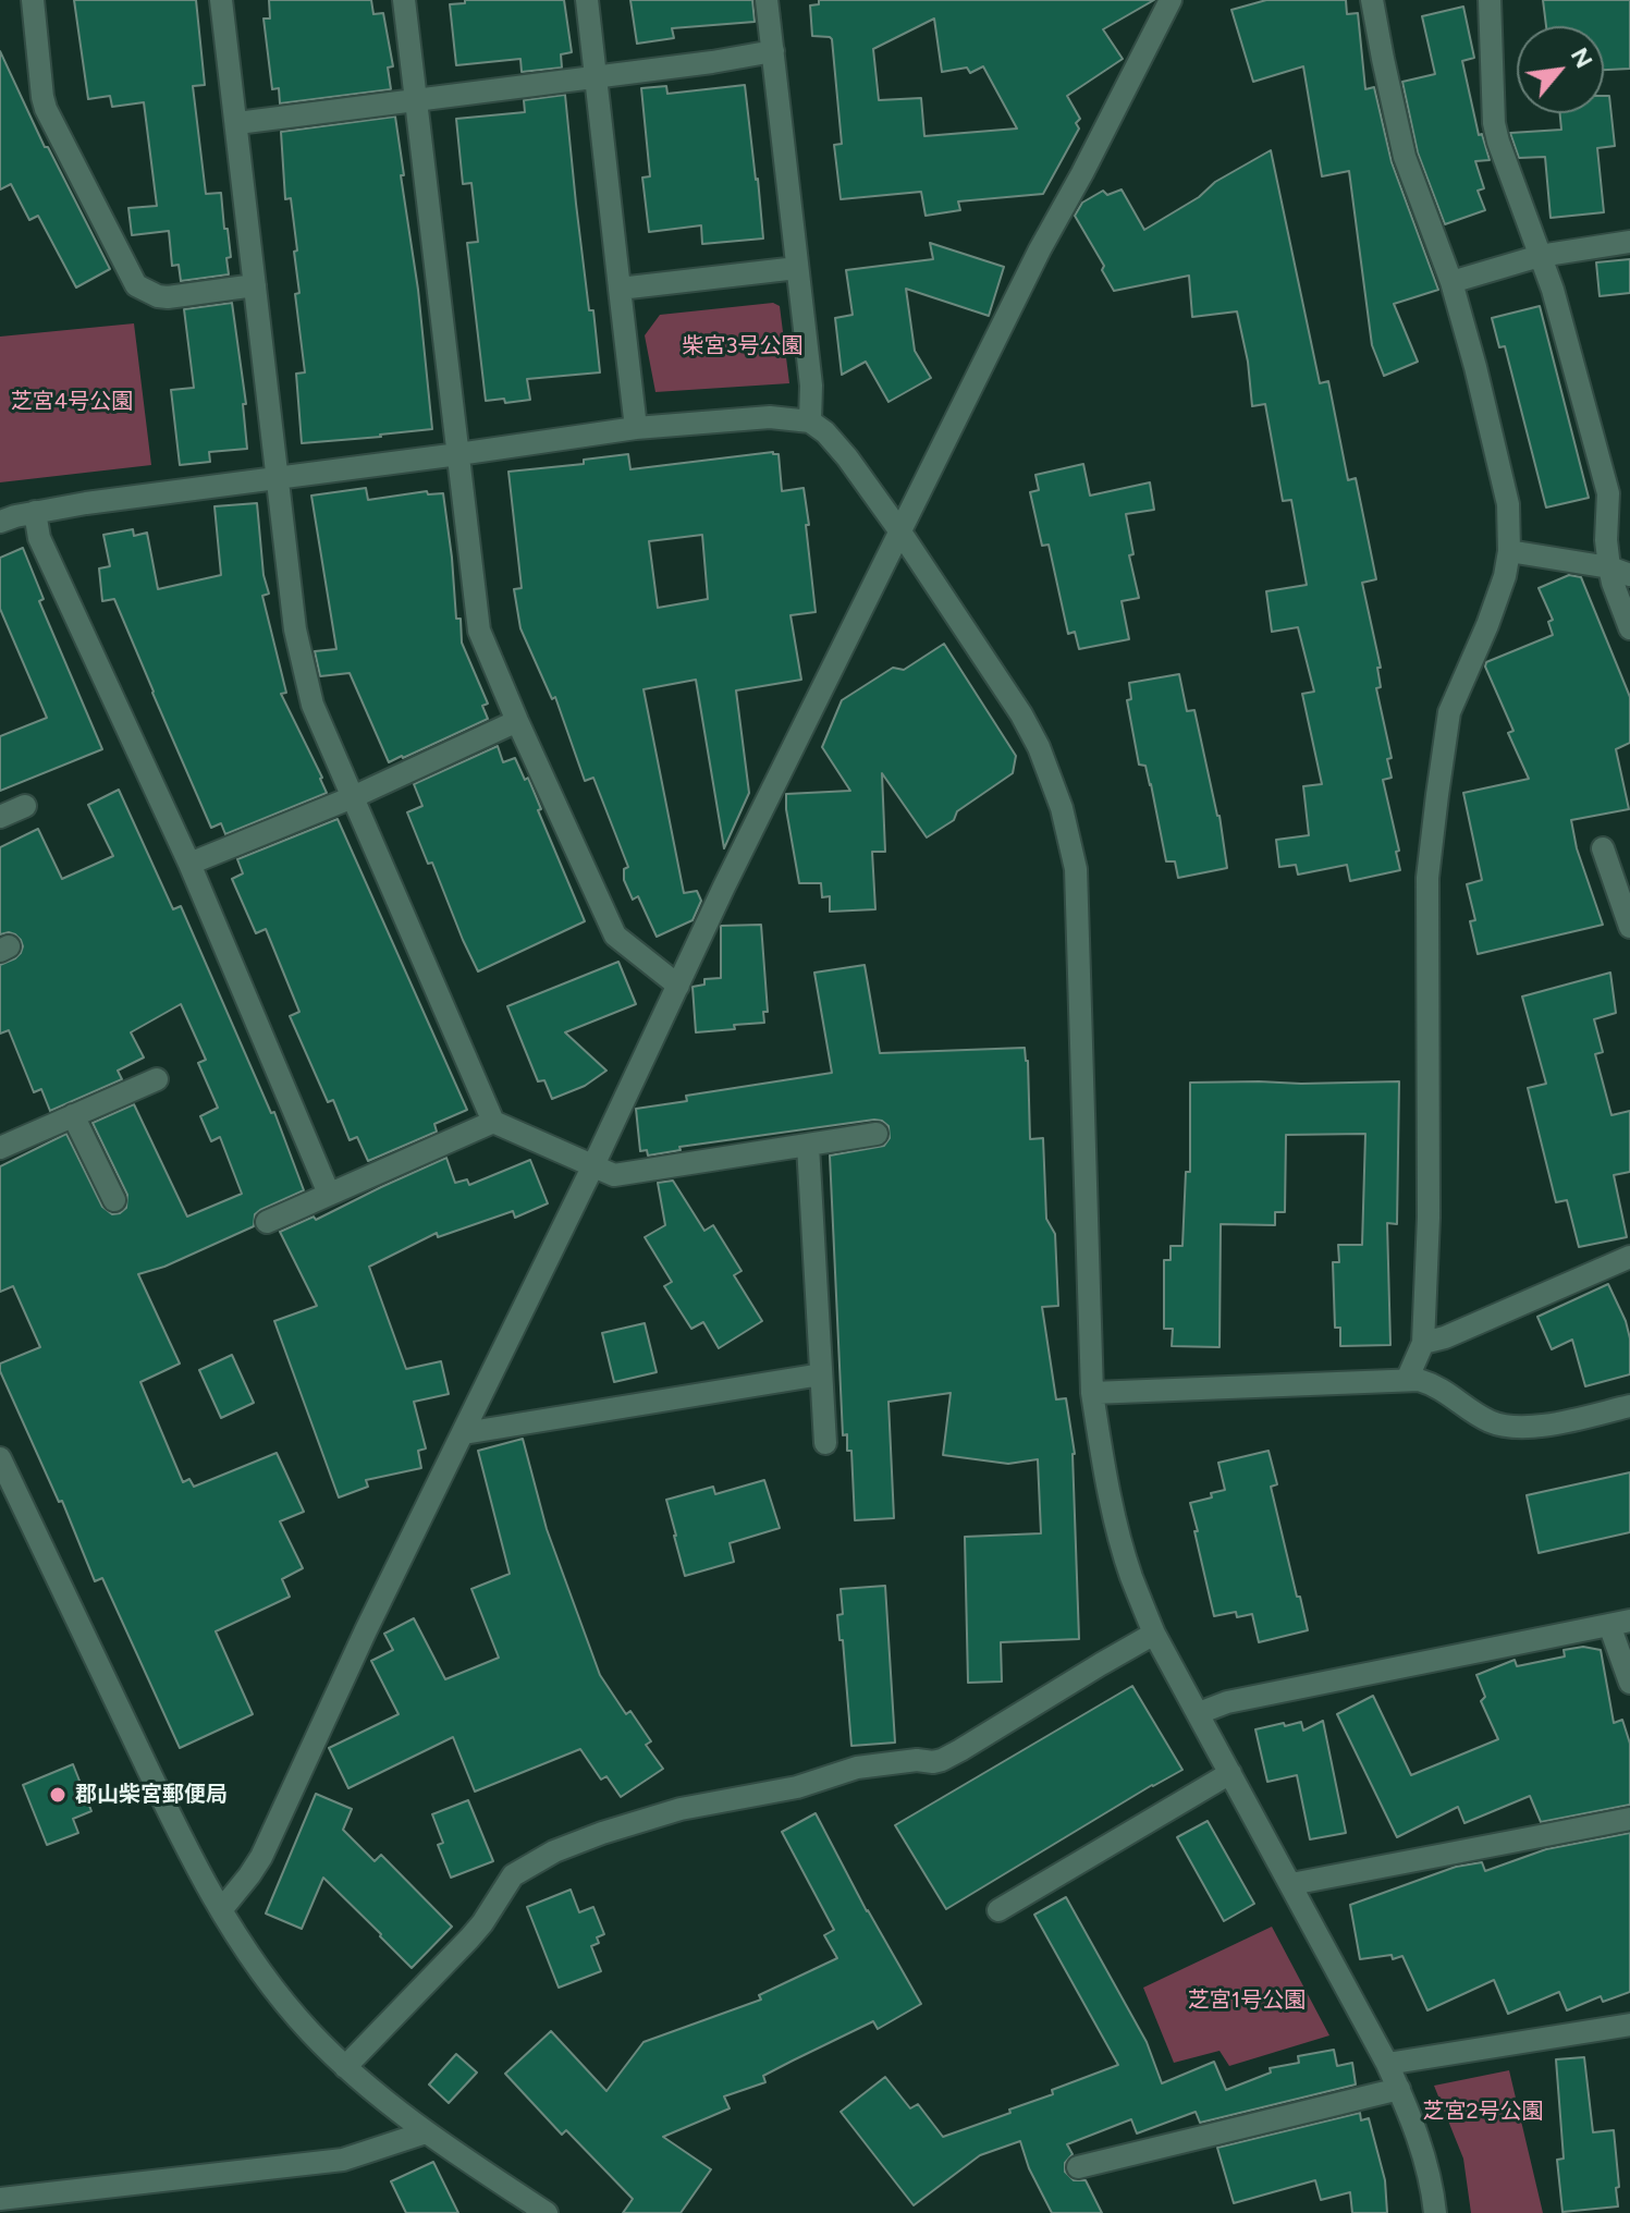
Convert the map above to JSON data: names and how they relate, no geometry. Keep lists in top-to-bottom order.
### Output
{
  "parks": [
    "柴宮3号公園",
    "芝宮4号公園",
    "芝宮1号公園",
    "芝宮2号公園"
  ],
  "places": ["郡山柴宮郵便局"],
  "north": "top right"
}
